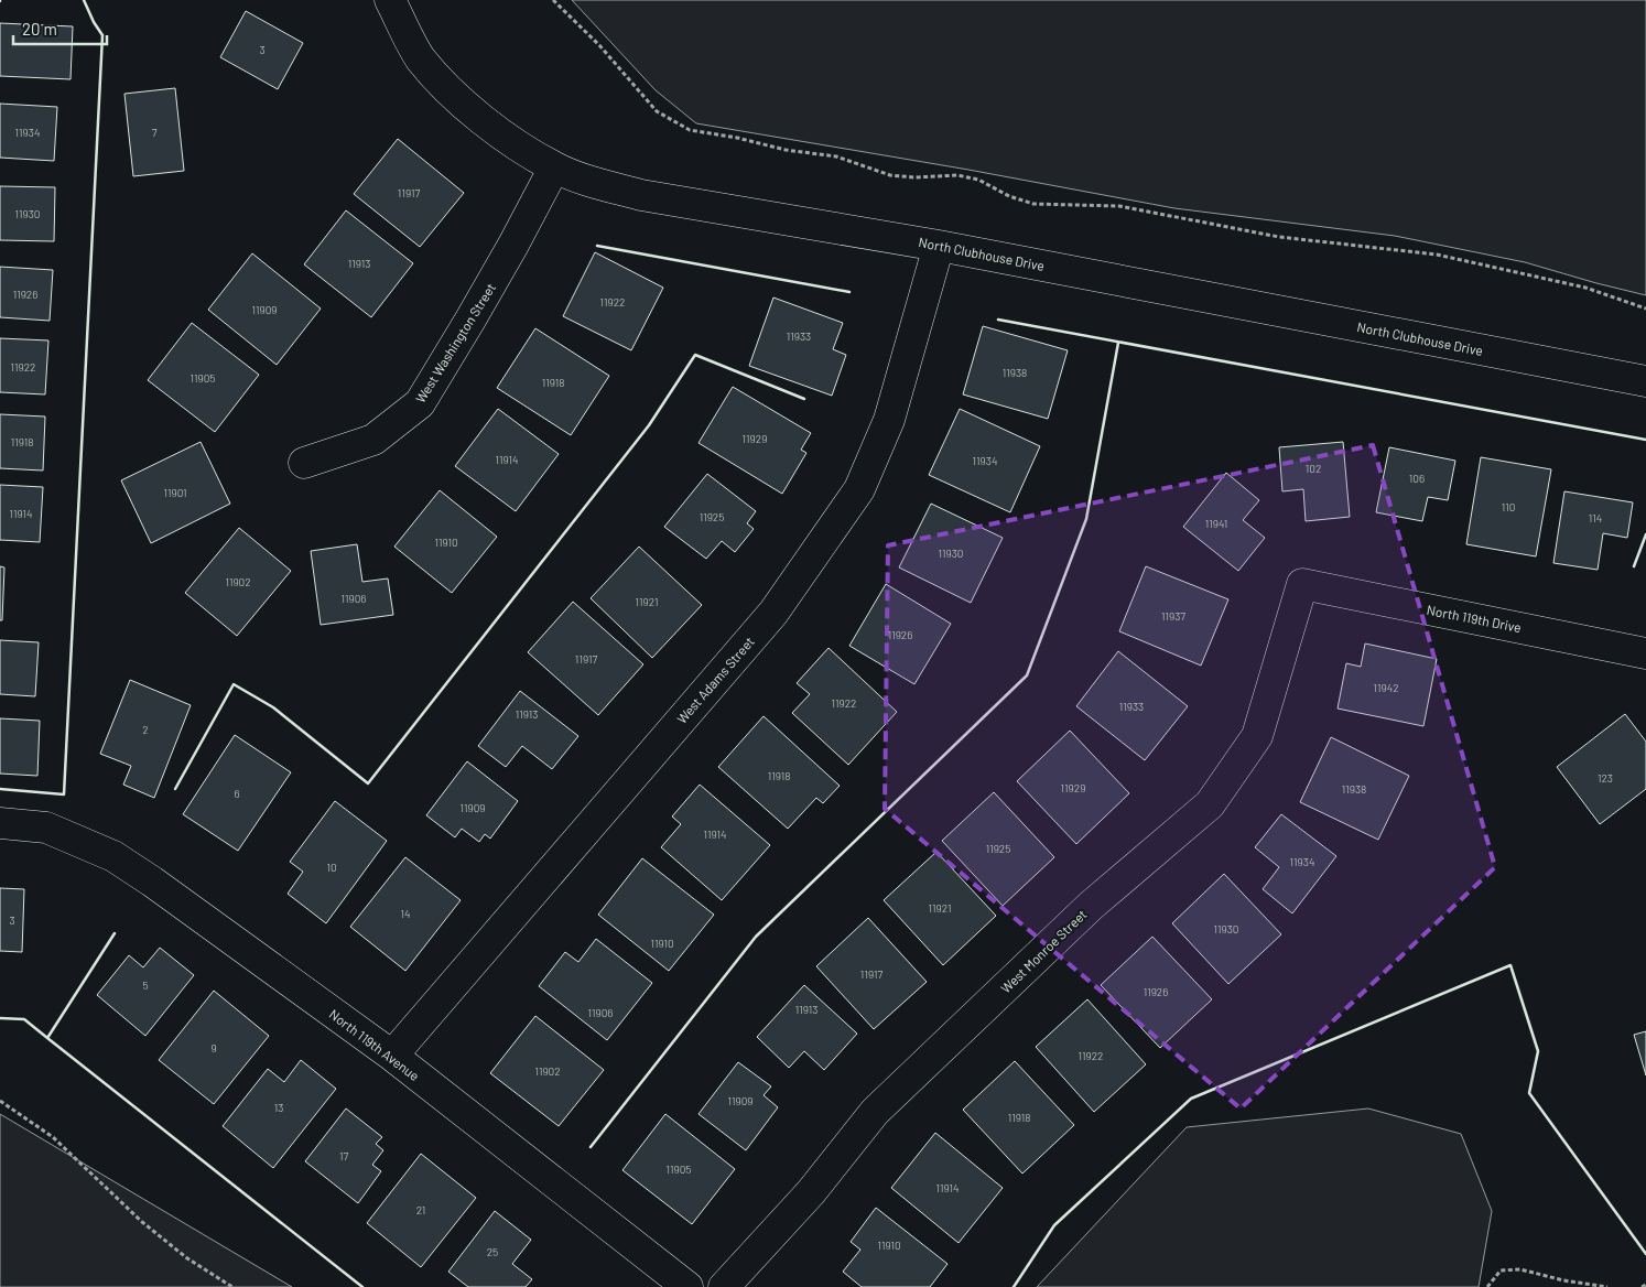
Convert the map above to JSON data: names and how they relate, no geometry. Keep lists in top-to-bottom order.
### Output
{
  "streets": {
    "street": [
      "North Clubhouse Drive",
      "West Washington Street",
      "North 119th Drive",
      "West Adams Street",
      "West Monroe Street",
      "North 119th Avenue"
    ]
  },
  "crossings": [
    ["North Clubhouse Drive", "West Washington Street"],
    ["North Clubhouse Drive", "West Adams Street"],
    ["North 119th Drive", "West Monroe Street"],
    ["West Adams Street", "North 119th Avenue"]
  ],
  "house_numbers": [
    "3",
    "11934",
    "7",
    "11917",
    "11930",
    "11913",
    "11926",
    "11922",
    "11909",
    "11933",
    "11922",
    "11938",
    "11905",
    "11918",
    "11929",
    "11918",
    "11914",
    "11934",
    "102",
    "106",
    "11901",
    "110",
    "11914",
    "11925",
    "114",
    "11941",
    "11910",
    "11930",
    "11902",
    "11906",
    "11921",
    "11937",
    "11926",
    "11917",
    "11942",
    "11922",
    "11933",
    "11913",
    "2",
    "11918",
    "123",
    "11929",
    "11938",
    "6",
    "11909",
    "11914",
    "11925",
    "11934",
    "10",
    "11921",
    "14",
    "3",
    "11930",
    "11910",
    "11917",
    "5",
    "11926",
    "11913",
    "11906",
    "9",
    "11922",
    "11902",
    "11909",
    "13",
    "11918",
    "17",
    "11905",
    "11914",
    "21",
    "11910",
    "25"
  ],
  "scale_bar": "20 m"
}
